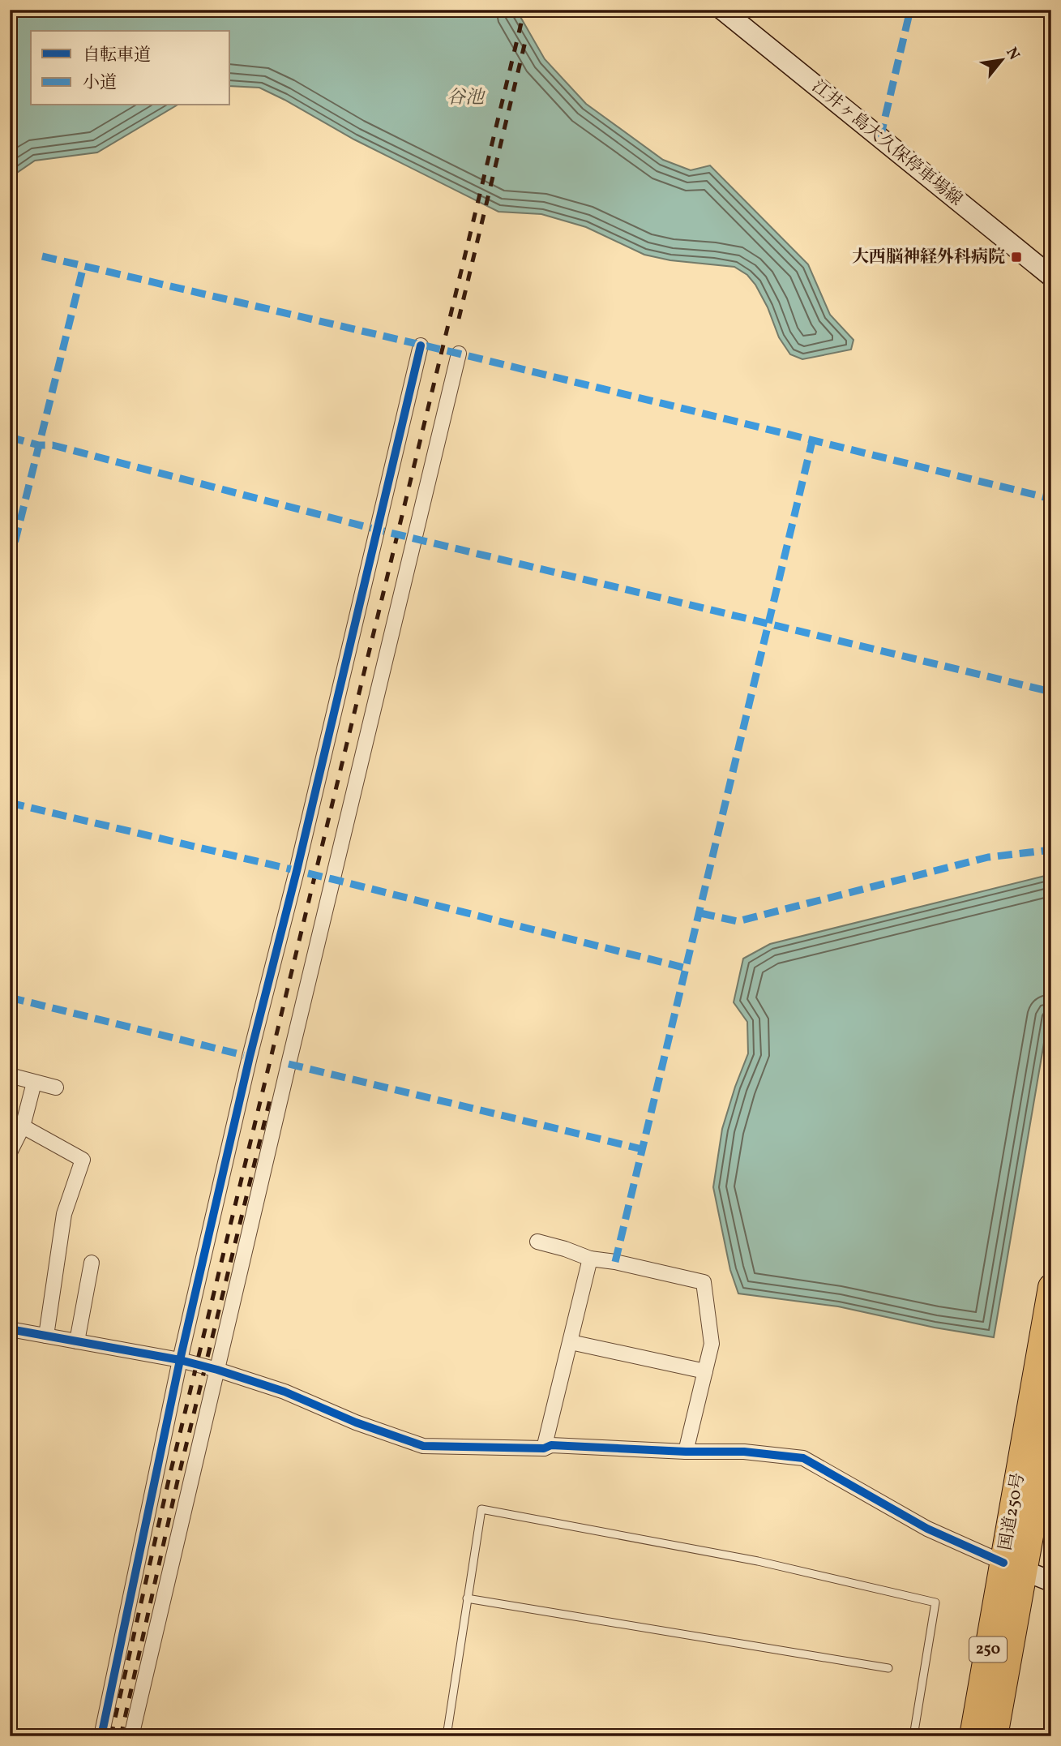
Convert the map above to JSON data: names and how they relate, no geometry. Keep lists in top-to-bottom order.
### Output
{
  "streets": {
    "highway": ["国道250号", "250"],
    "main road": ["江井ヶ島大久保停車場線"]
  },
  "water": ["谷池"],
  "places": {
    "transit": ["大西脳神経外科病院"]
  },
  "legend": ["自転車道", "小道"],
  "north": "top right"
}
